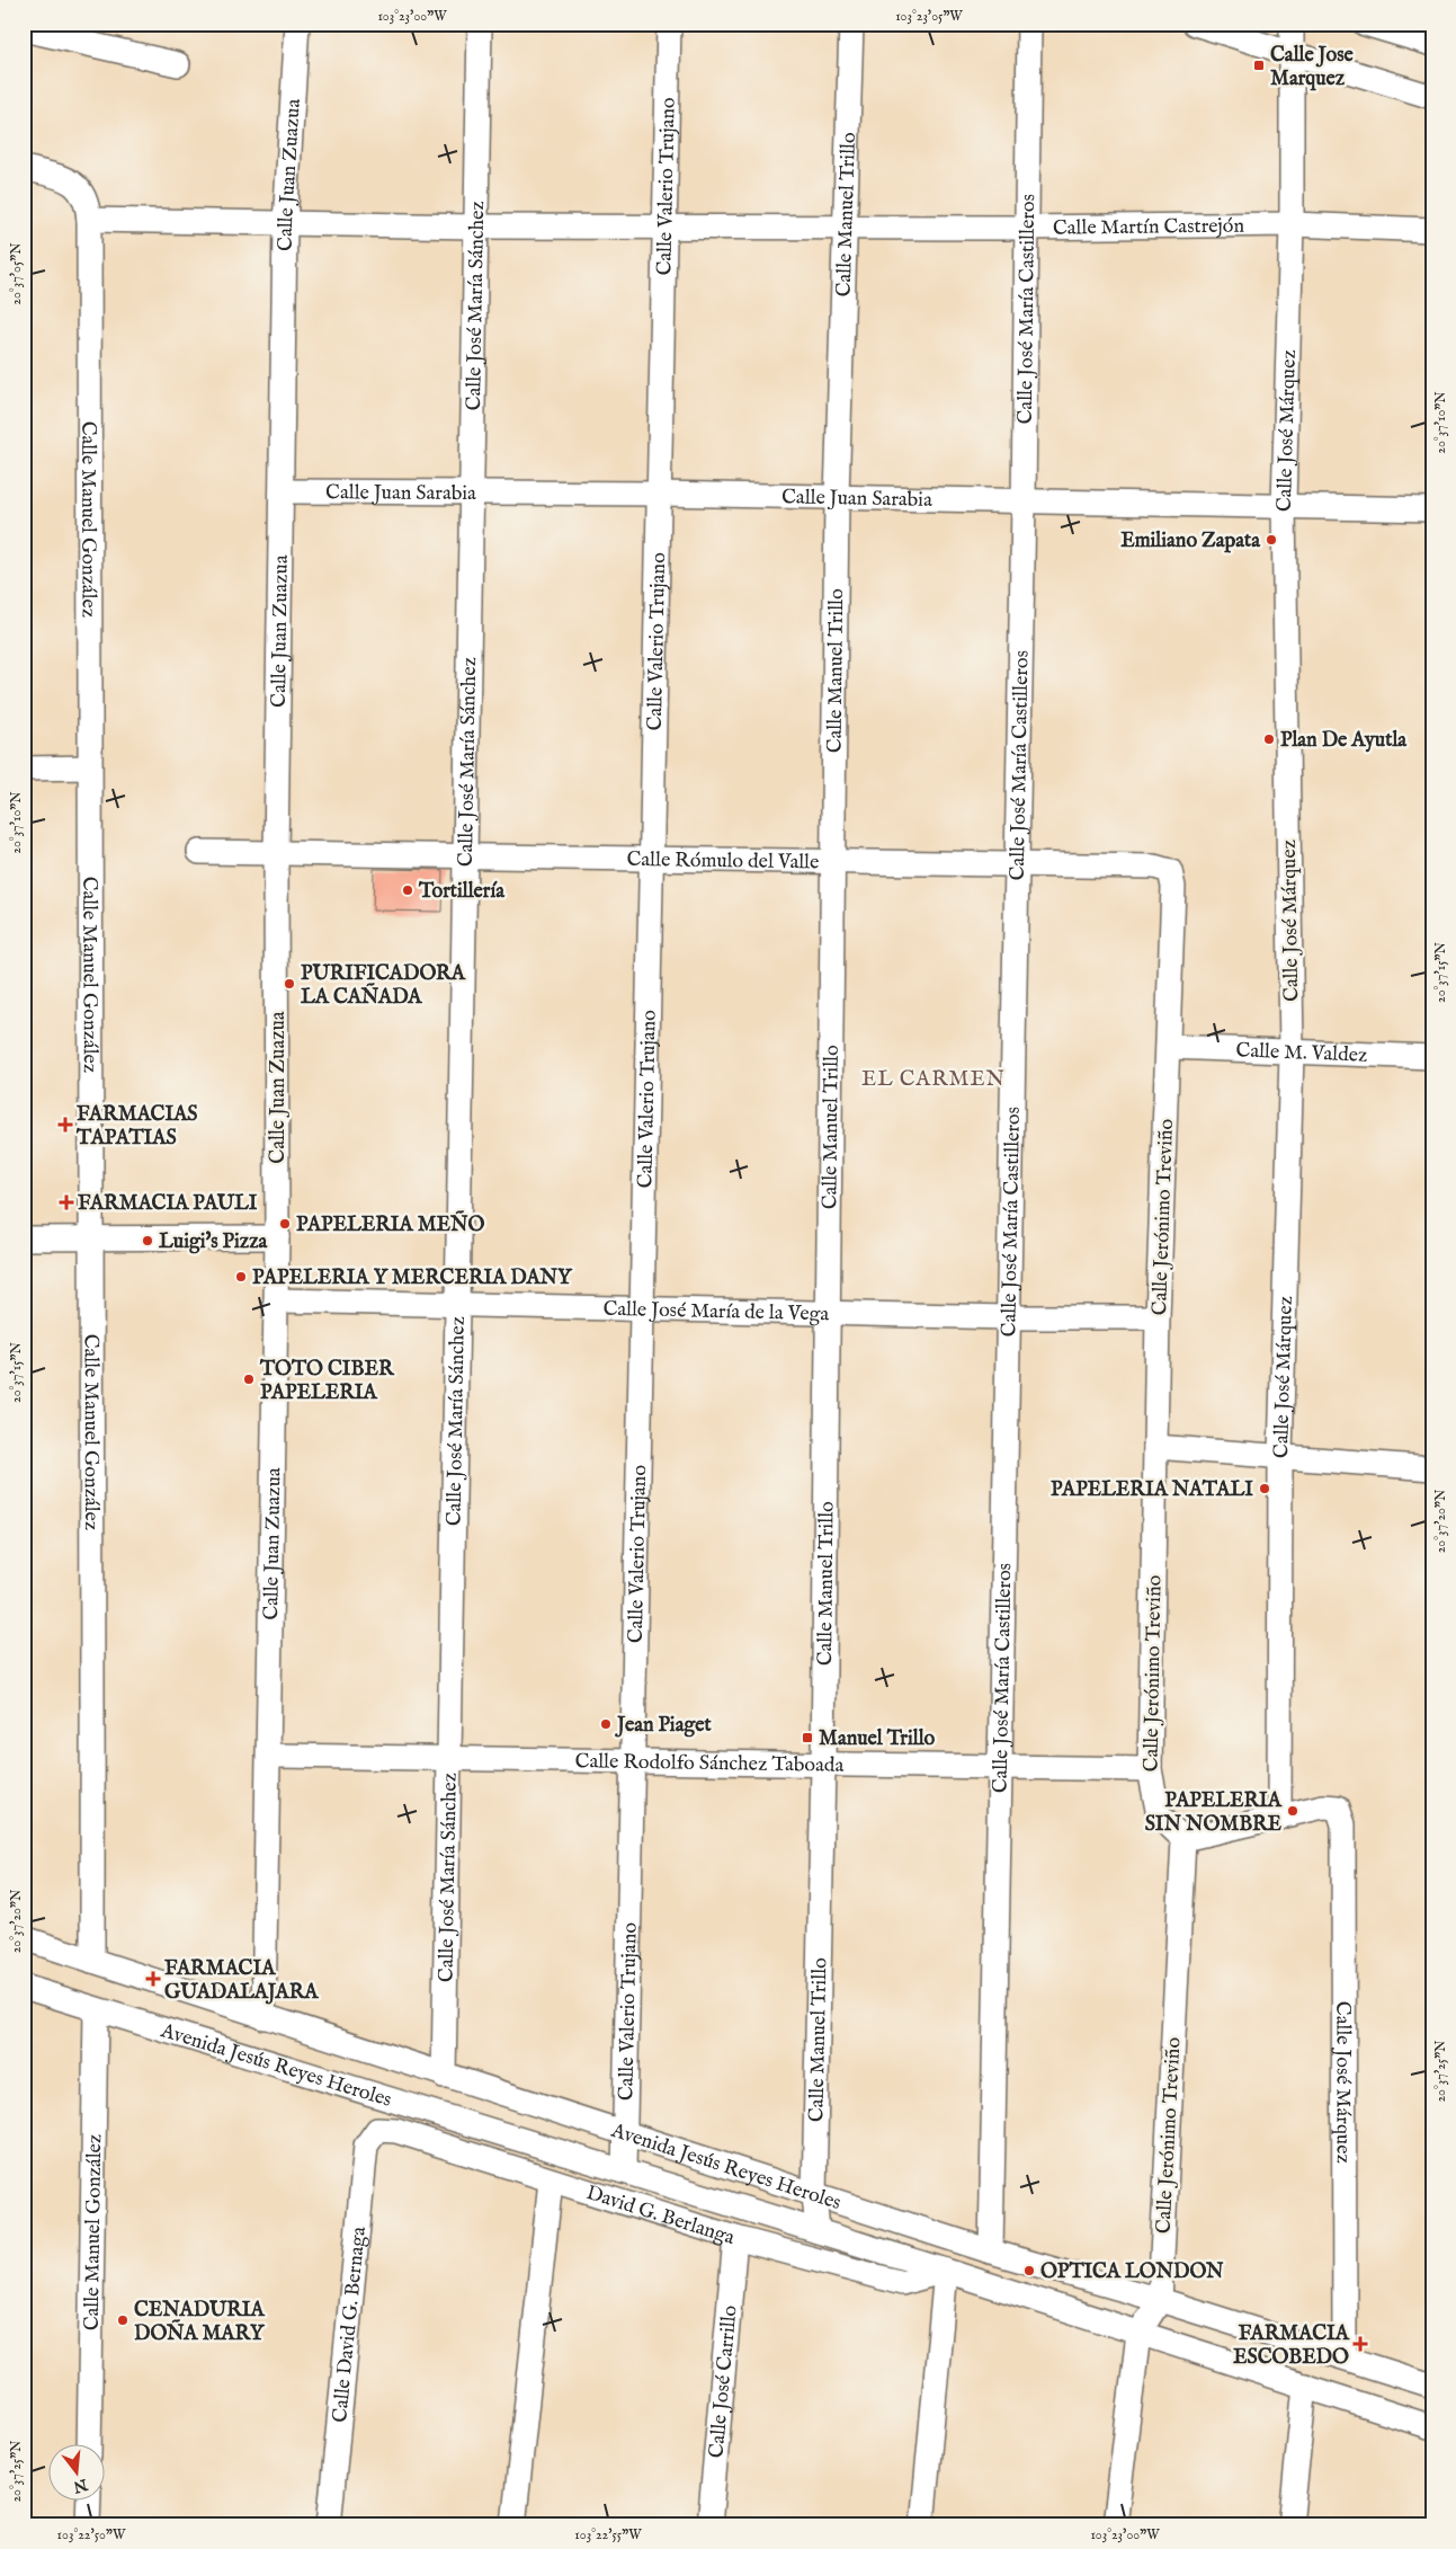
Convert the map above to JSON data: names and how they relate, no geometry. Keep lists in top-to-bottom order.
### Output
{
  "streets": {
    "street": [
      "Calle Juan Zuazua",
      "Calle Valerio Trujano",
      "Calle Manuel Trillo",
      "Calle Martín Castrejón",
      "Calle José María Sánchez",
      "Calle José María Castilleros",
      "Calle José Márquez",
      "Calle Juan Sarabia",
      "Calle Manuel González",
      "Calle Rómulo del Valle",
      "Calle M. Valdez",
      "Calle Jerónimo Treviño",
      "Calle José María de la Vega",
      "Calle Rodolfo Sánchez Taboada",
      "Avenida Jesús Reyes Heroles",
      "David G. Berlanga",
      "Calle David G. Bernaga",
      "Calle José Carrillo"
    ]
  },
  "crossings": [
    ["Calle Juan Zuazua", "Calle Martín Castrejón"],
    ["Calle Juan Zuazua", "Calle Juan Sarabia"],
    ["Calle Juan Zuazua", "Calle Rómulo del Valle"],
    ["Calle Juan Zuazua", "Calle José María de la Vega"],
    ["Calle Juan Zuazua", "Calle Rodolfo Sánchez Taboada"],
    ["Calle Juan Zuazua", "Avenida Jesús Reyes Heroles"],
    ["Calle Valerio Trujano", "Calle Martín Castrejón"],
    ["Calle Valerio Trujano", "Calle Juan Sarabia"],
    ["Calle Valerio Trujano", "Calle Rómulo del Valle"],
    ["Calle Valerio Trujano", "Calle José María de la Vega"],
    ["Calle Valerio Trujano", "Calle Rodolfo Sánchez Taboada"],
    ["Calle Valerio Trujano", "Avenida Jesús Reyes Heroles"],
    ["Calle Manuel Trillo", "Calle Martín Castrejón"],
    ["Calle Manuel Trillo", "Calle Juan Sarabia"],
    ["Calle Manuel Trillo", "Calle Rómulo del Valle"],
    ["Calle Manuel Trillo", "Calle José María de la Vega"],
    ["Calle Manuel Trillo", "Calle Rodolfo Sánchez Taboada"],
    ["Calle Manuel Trillo", "Avenida Jesús Reyes Heroles"],
    ["Calle Martín Castrejón", "Calle José María Sánchez"],
    ["Calle Martín Castrejón", "Calle José María Castilleros"],
    ["Calle Martín Castrejón", "Calle José Márquez"],
    ["Calle Martín Castrejón", "Calle Manuel González"],
    ["Calle José María Sánchez", "Calle Juan Sarabia"],
    ["Calle José María Sánchez", "Calle Rómulo del Valle"],
    ["Calle José María Sánchez", "Calle José María de la Vega"],
    ["Calle José María Sánchez", "Calle Rodolfo Sánchez Taboada"],
    ["Calle José María Sánchez", "Avenida Jesús Reyes Heroles"],
    ["Calle José María Castilleros", "Calle Juan Sarabia"],
    ["Calle José María Castilleros", "Calle Rómulo del Valle"],
    ["Calle José María Castilleros", "Calle José María de la Vega"],
    ["Calle José María Castilleros", "Calle Rodolfo Sánchez Taboada"],
    ["Calle José María Castilleros", "Avenida Jesús Reyes Heroles"],
    ["Calle José Márquez", "Calle Juan Sarabia"],
    ["Calle José Márquez", "Calle M. Valdez"],
    ["Calle José Márquez", "Avenida Jesús Reyes Heroles"],
    ["Calle Manuel González", "Avenida Jesús Reyes Heroles"],
    ["Calle Rómulo del Valle", "Calle Jerónimo Treviño"],
    ["Calle M. Valdez", "Calle Jerónimo Treviño"],
    ["Calle Jerónimo Treviño", "Calle José María de la Vega"],
    ["Calle Jerónimo Treviño", "Calle Rodolfo Sánchez Taboada"],
    ["Calle Jerónimo Treviño", "Avenida Jesús Reyes Heroles"],
    ["Avenida Jesús Reyes Heroles", "David G. Berlanga"],
    ["David G. Berlanga", "Calle David G. Bernaga"],
    ["David G. Berlanga", "Calle José Carrillo"]
  ],
  "districts": ["EL CARMEN"],
  "places": {
    "transit": ["Calle Jose Marquez", "Manuel Trillo"],
    "other": [
      "Emiliano Zapata",
      "Plan De Ayutla",
      "Tortillería",
      "PURIFICADORA LA CAÑADA",
      "PAPELERIA MEÑO",
      "Luigi's Pizza",
      "PAPELERIA Y MERCERIA DANY",
      "TOTO CIBER PAPELERIA",
      "PAPELERIA NATALI",
      "Jean Piaget",
      "PAPELERIA SIN NOMBRE",
      "OPTICA LONDON",
      "CENADURIA DOÑA MARY"
    ],
    "health": [
      "FARMACIAS TAPATIAS",
      "FARMACIA PAULI",
      "FARMACIA GUADALAJARA",
      "FARMACIA ESCOBEDO"
    ]
  },
  "north": "bottom",
  "coordinates": [
    "103°23'00\"W",
    "103°23'05\"W",
    "20°37'05\"N",
    "20°37'10\"N",
    "20°37'15\"N",
    "20°37'20\"N",
    "20°37'25\"N",
    "103°22'50\"W",
    "103°22'55\"W"
  ]
}
